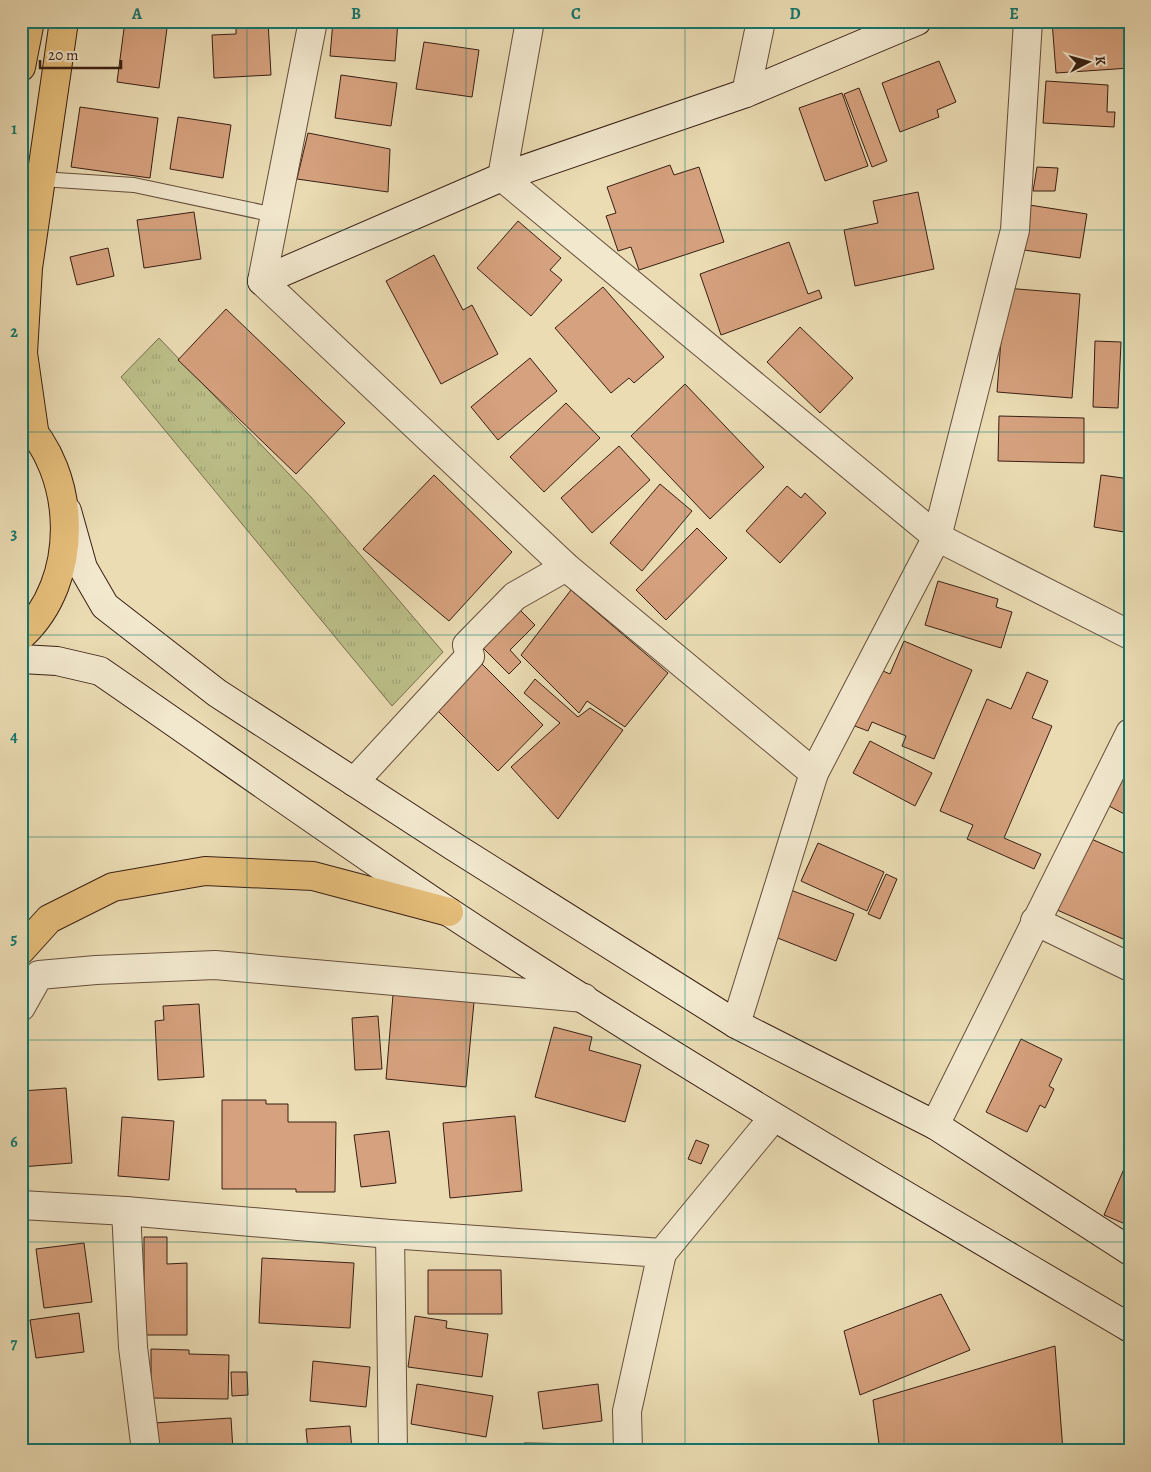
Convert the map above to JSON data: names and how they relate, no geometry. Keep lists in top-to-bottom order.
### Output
{
  "scale_bar": "20 m",
  "north": "right",
  "grid": {
    "columns": [
      "A",
      "B",
      "C",
      "D",
      "E"
    ],
    "rows": [
      "1",
      "2",
      "3",
      "4",
      "5",
      "6",
      "7"
    ]
  }
}
